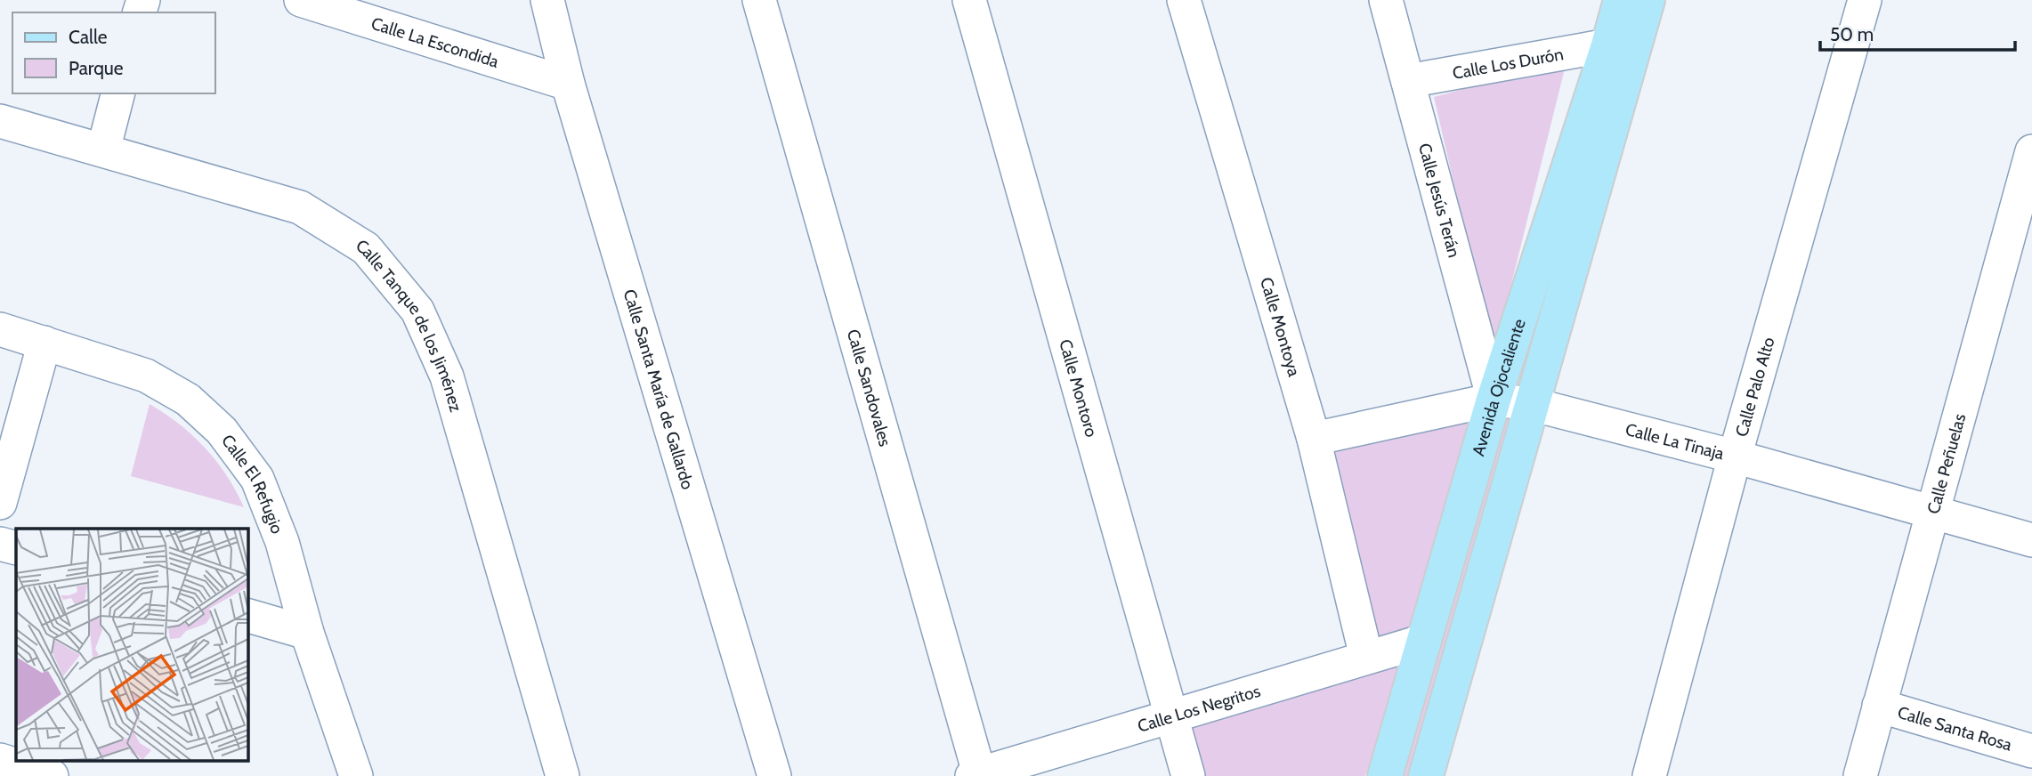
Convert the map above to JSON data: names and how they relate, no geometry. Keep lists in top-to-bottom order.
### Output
{
  "streets": {
    "main road": ["Avenida Ojocaliente"],
    "street": [
      "Calle La Escondida",
      "Calle Los Durón",
      "Calle Jesús Terán",
      "Calle Montoya",
      "Calle Tanque de los Jiménez",
      "Calle Palo Alto",
      "Calle Sandovales",
      "Calle Montoro",
      "Calle Santa María de Gallardo",
      "Calle La Tinaja",
      "Calle Peñuelas",
      "Calle El Refugio",
      "Calle Los Negritos",
      "Calle Santa Rosa"
    ]
  },
  "crossings": [
    ["Calle La Escondida", "Calle Santa María de Gallardo"],
    ["Calle Los Durón", "Calle Jesús Terán"],
    ["Calle Los Durón", "Avenida Ojocaliente"],
    ["Calle Jesús Terán", "Avenida Ojocaliente"],
    ["Calle Jesús Terán", "Calle La Tinaja"],
    ["Calle Montoya", "Calle La Tinaja"],
    ["Calle Montoya", "Calle Los Negritos"],
    ["Avenida Ojocaliente", "Calle La Tinaja"],
    ["Avenida Ojocaliente", "Calle Los Negritos"],
    ["Calle Palo Alto", "Calle La Tinaja"],
    ["Calle Sandovales", "Calle Los Negritos"],
    ["Calle Montoro", "Calle Los Negritos"],
    ["Calle La Tinaja", "Calle Peñuelas"],
    ["Calle Peñuelas", "Calle Santa Rosa"]
  ],
  "legend": ["Calle", "Parque"],
  "scale_bar": "50 m"
}
